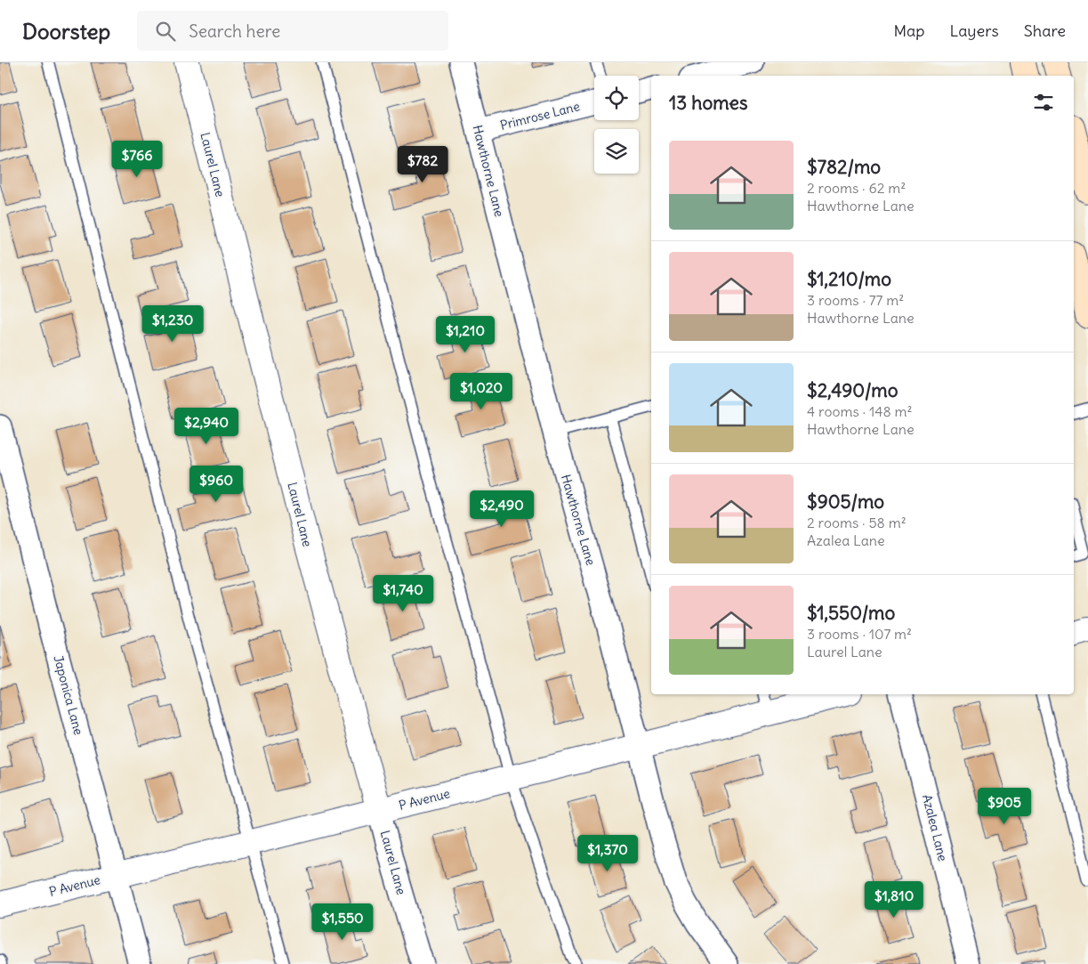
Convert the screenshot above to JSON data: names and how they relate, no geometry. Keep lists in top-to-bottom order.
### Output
{
  "streets": {
    "street": [
      "Primrose Lane",
      "Laurel Lane",
      "Hawthorne Lane",
      "Japonica Lane",
      "P Avenue",
      "Azalea Lane"
    ]
  },
  "crossings": [
    ["Primrose Lane", "Hawthorne Lane"],
    ["Laurel Lane", "P Avenue"],
    ["Hawthorne Lane", "P Avenue"],
    ["Japonica Lane", "P Avenue"]
  ],
  "page": {
    "header": "Doorstep",
    "search": "Search here",
    "nav": ["Map", "Layers", "Share"],
    "heading": "13 homes",
    "list": [
      {
        "name": "$782/mo",
        "note": "2 rooms · 62 m² · Hawthorne Lane"
      },
      {
        "name": "$1,210/mo",
        "note": "3 rooms · 77 m² · Hawthorne Lane"
      },
      {
        "name": "$2,490/mo",
        "note": "4 rooms · 148 m² · Hawthorne Lane"
      },
      {
        "name": "$905/mo",
        "note": "2 rooms · 58 m² · Azalea Lane"
      },
      {
        "name": "$1,550/mo",
        "note": "3 rooms · 107 m² · Laurel Lane"
      }
    ],
    "price": [
      "$766",
      "$782",
      "$1,230",
      "$1,210",
      "$1,020",
      "$2,940",
      "$960",
      "$2,490",
      "$1,740",
      "$905",
      "$1,370",
      "$1,810",
      "$1,550"
    ]
  }
}
